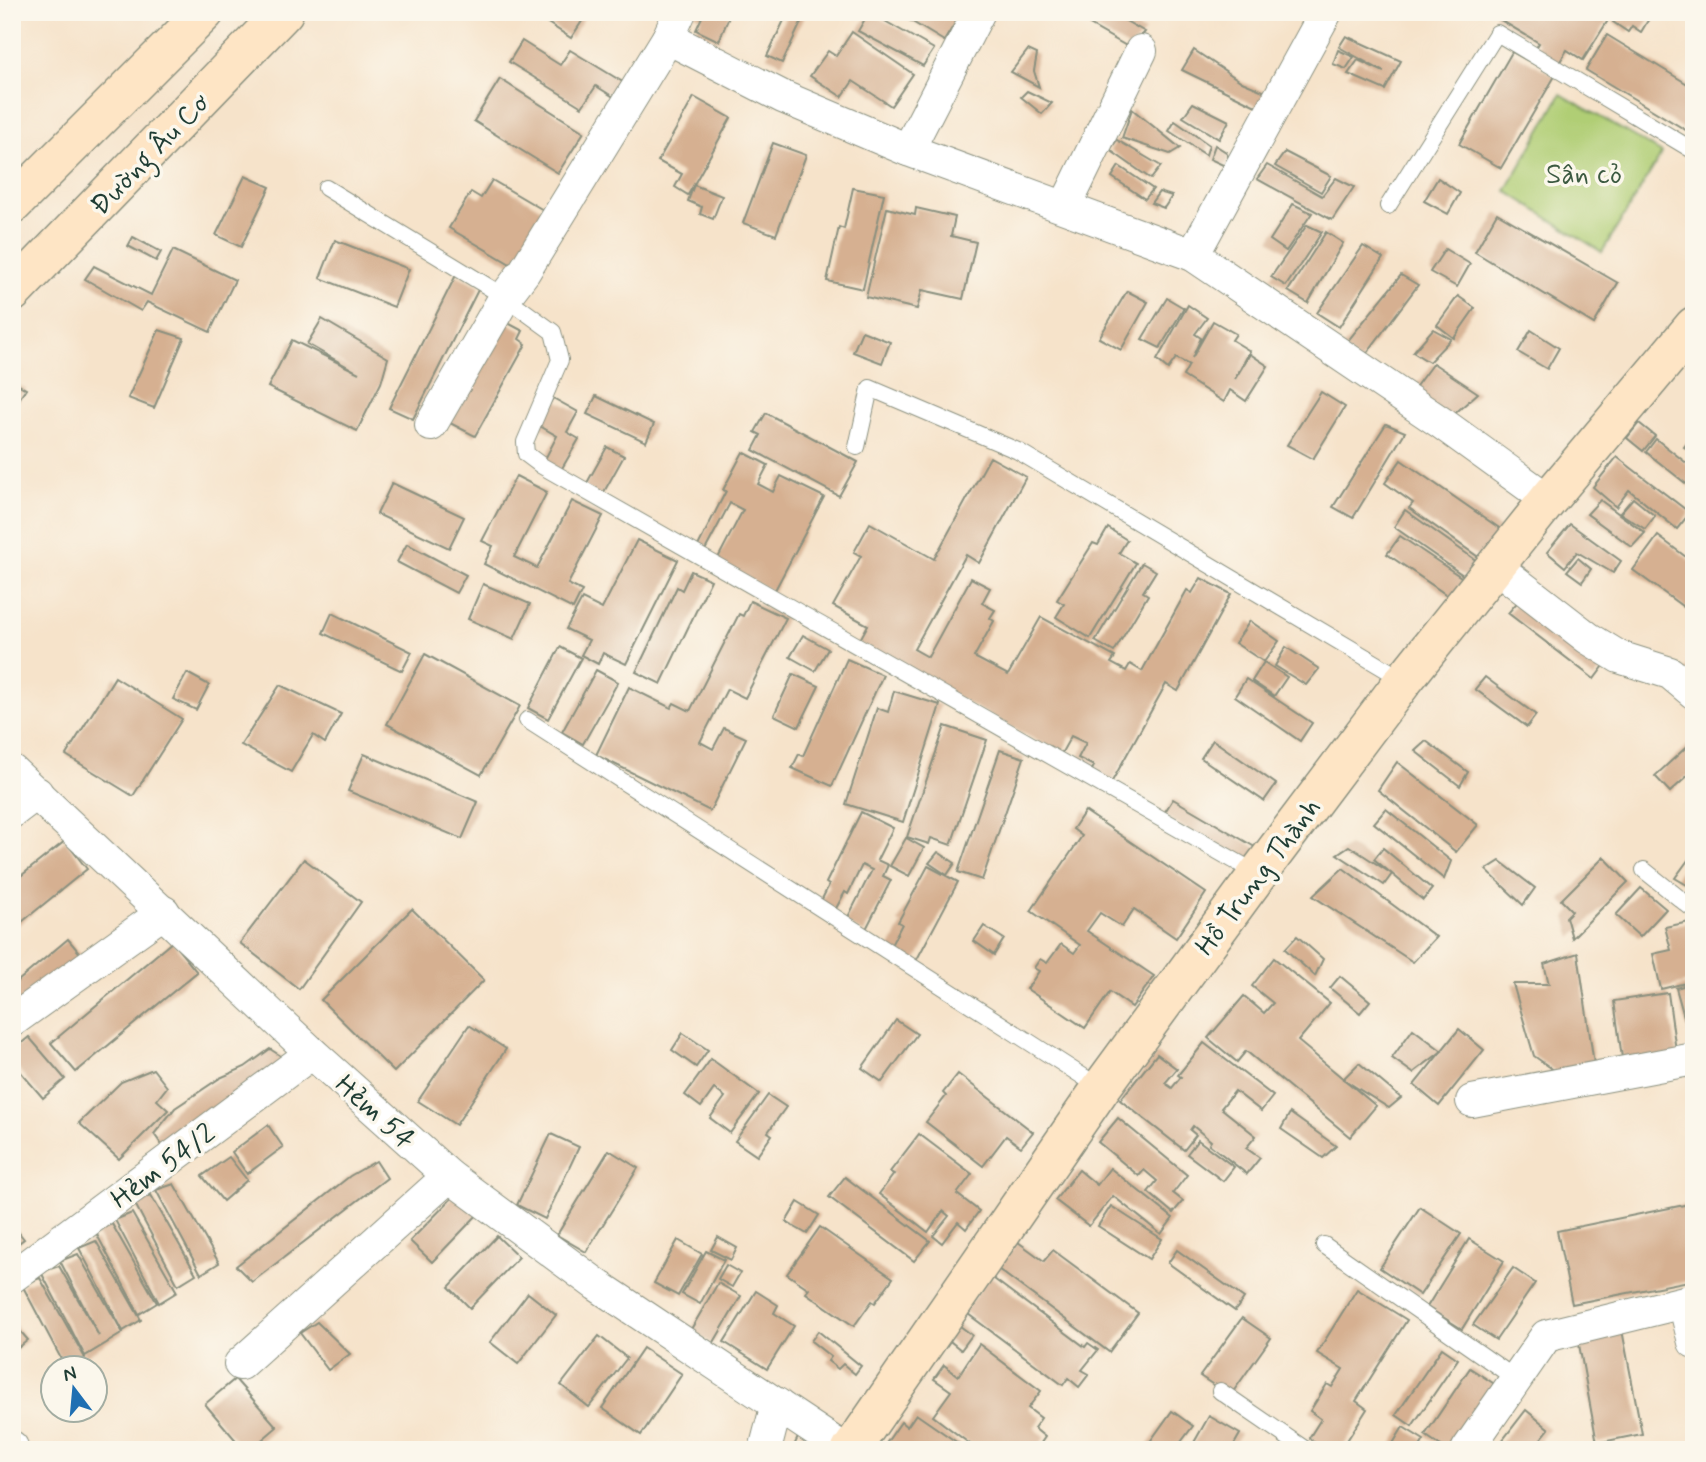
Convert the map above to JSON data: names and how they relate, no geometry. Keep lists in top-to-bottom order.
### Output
{
  "streets": {
    "street": [
      "Đường Âu Cơ",
      "Hồ Trung Thành",
      "Hẻm 54",
      "Hẻm 54/2"
    ]
  },
  "crossings": [
    ["Hẻm 54", "Hẻm 54/2"]
  ],
  "parks": ["Sân cỏ"],
  "north": "top"
}
